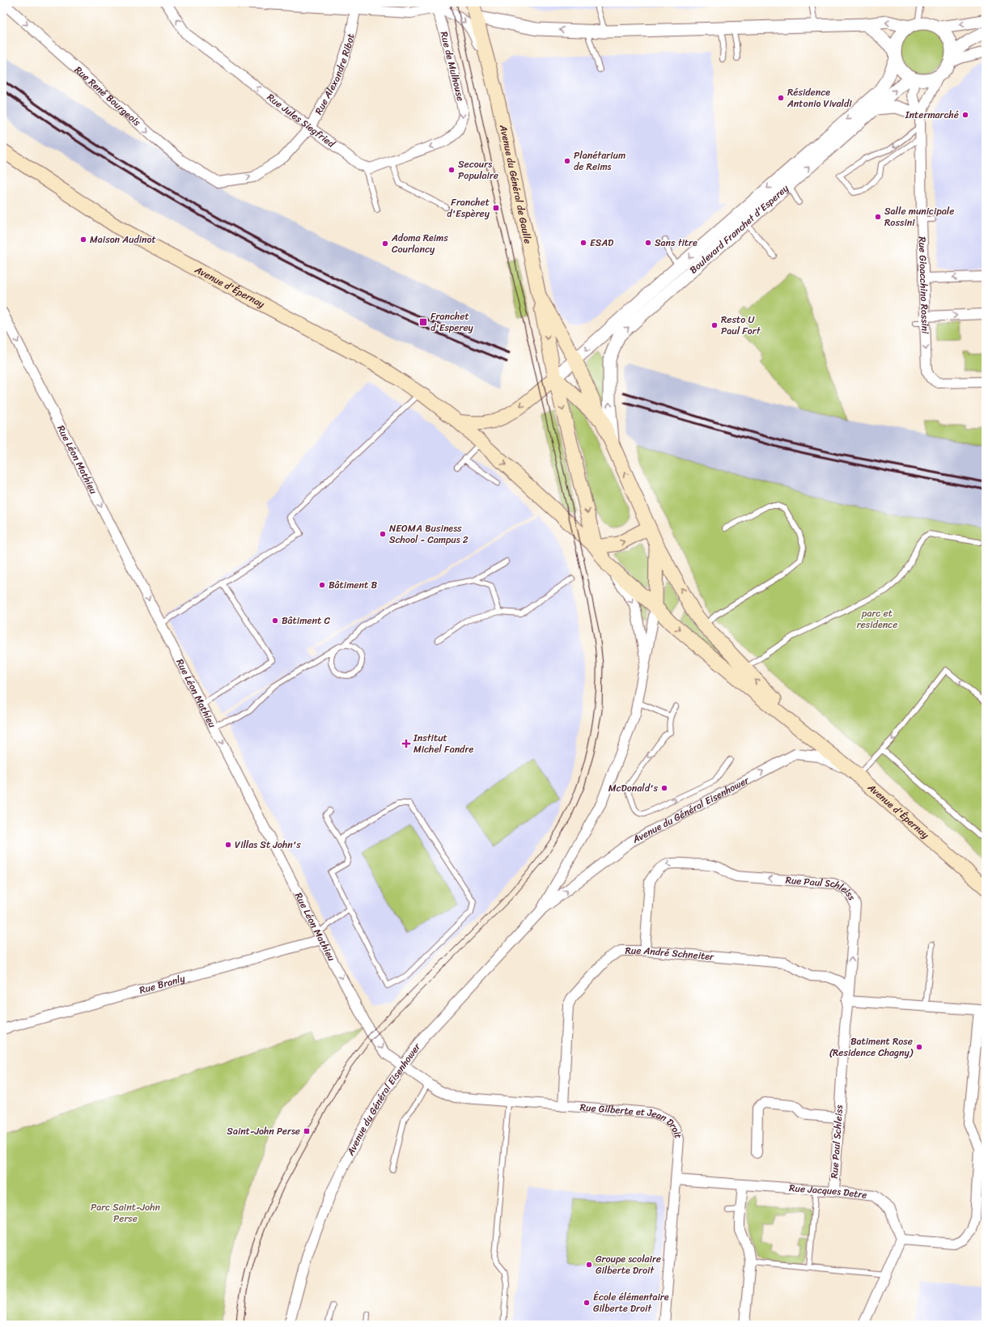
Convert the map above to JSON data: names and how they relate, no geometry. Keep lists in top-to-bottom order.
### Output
{
  "streets": {
    "main road": ["Avenue du Général de Gaulle", "Avenue d'Épernay"],
    "street": [
      "Rue de Mulhouse",
      "Rue Alexandre Ribot",
      "Rue René Bourgeois",
      "Rue Jules Siegfried",
      "Boulevard Franchet d'Esperey",
      "Rue Gioacchino Rossini",
      "Rue Léon Mathieu",
      "Avenue du Général Eisenhower",
      "Rue Paul Schleiss",
      "Rue André Schneiter",
      "Rue Branly",
      "Rue Gilberte et Jean Droit",
      "Rue Jacques Detre"
    ]
  },
  "crossings": [
    ["Rue Alexandre Ribot", "Rue René Bourgeois"],
    ["Rue Alexandre Ribot", "Rue Jules Siegfried"],
    ["Avenue du Général de Gaulle", "Boulevard Franchet d'Esperey"],
    ["Avenue du Général de Gaulle", "Avenue d'Épernay"],
    ["Boulevard Franchet d'Esperey", "Rue Gioacchino Rossini"],
    ["Avenue d'Épernay", "Avenue du Général Eisenhower"],
    ["Rue Léon Mathieu", "Avenue du Général Eisenhower"],
    ["Rue Léon Mathieu", "Rue Branly"],
    ["Rue Léon Mathieu", "Rue Gilberte et Jean Droit"],
    ["Avenue du Général Eisenhower", "Rue Gilberte et Jean Droit"],
    ["Rue Paul Schleiss", "Rue André Schneiter"],
    ["Rue Paul Schleiss", "Rue Jacques Detre"],
    ["Rue André Schneiter", "Rue Gilberte et Jean Droit"],
    ["Rue Gilberte et Jean Droit", "Rue Jacques Detre"]
  ],
  "one_way": [
    "Rue Alexandre Ribot",
    "Rue René Bourgeois",
    "Rue Jules Siegfried",
    "Rue Léon Mathieu"
  ],
  "parks": ["parc et residence", "Parc Saint-John Perse"],
  "places": {
    "other": [
      "Résidence Antonio Vivaldi",
      "Intermarché",
      "Planétarium de Reims",
      "Secours Populaire",
      "Salle municipale Rossini",
      "Maison Audinot",
      "ESAD",
      "Sans titre",
      "Adoma Reims Courlancy",
      "Resto U Paul Fort",
      "NEOMA Business School - Campus 2",
      "Bâtiment B",
      "Bâtiment C",
      "McDonald's",
      "Villas St John's",
      "Batiment Rose (Residence Chagny)",
      "Groupe scolaire Gilberte Droit",
      "École élémentaire Gilberte Droit"
    ],
    "transit": ["Franchet d'Espèrey", "Franchet d'Esperey", "Saint-John Perse"],
    "health": ["Institut Michel Fandre"]
  }
}
